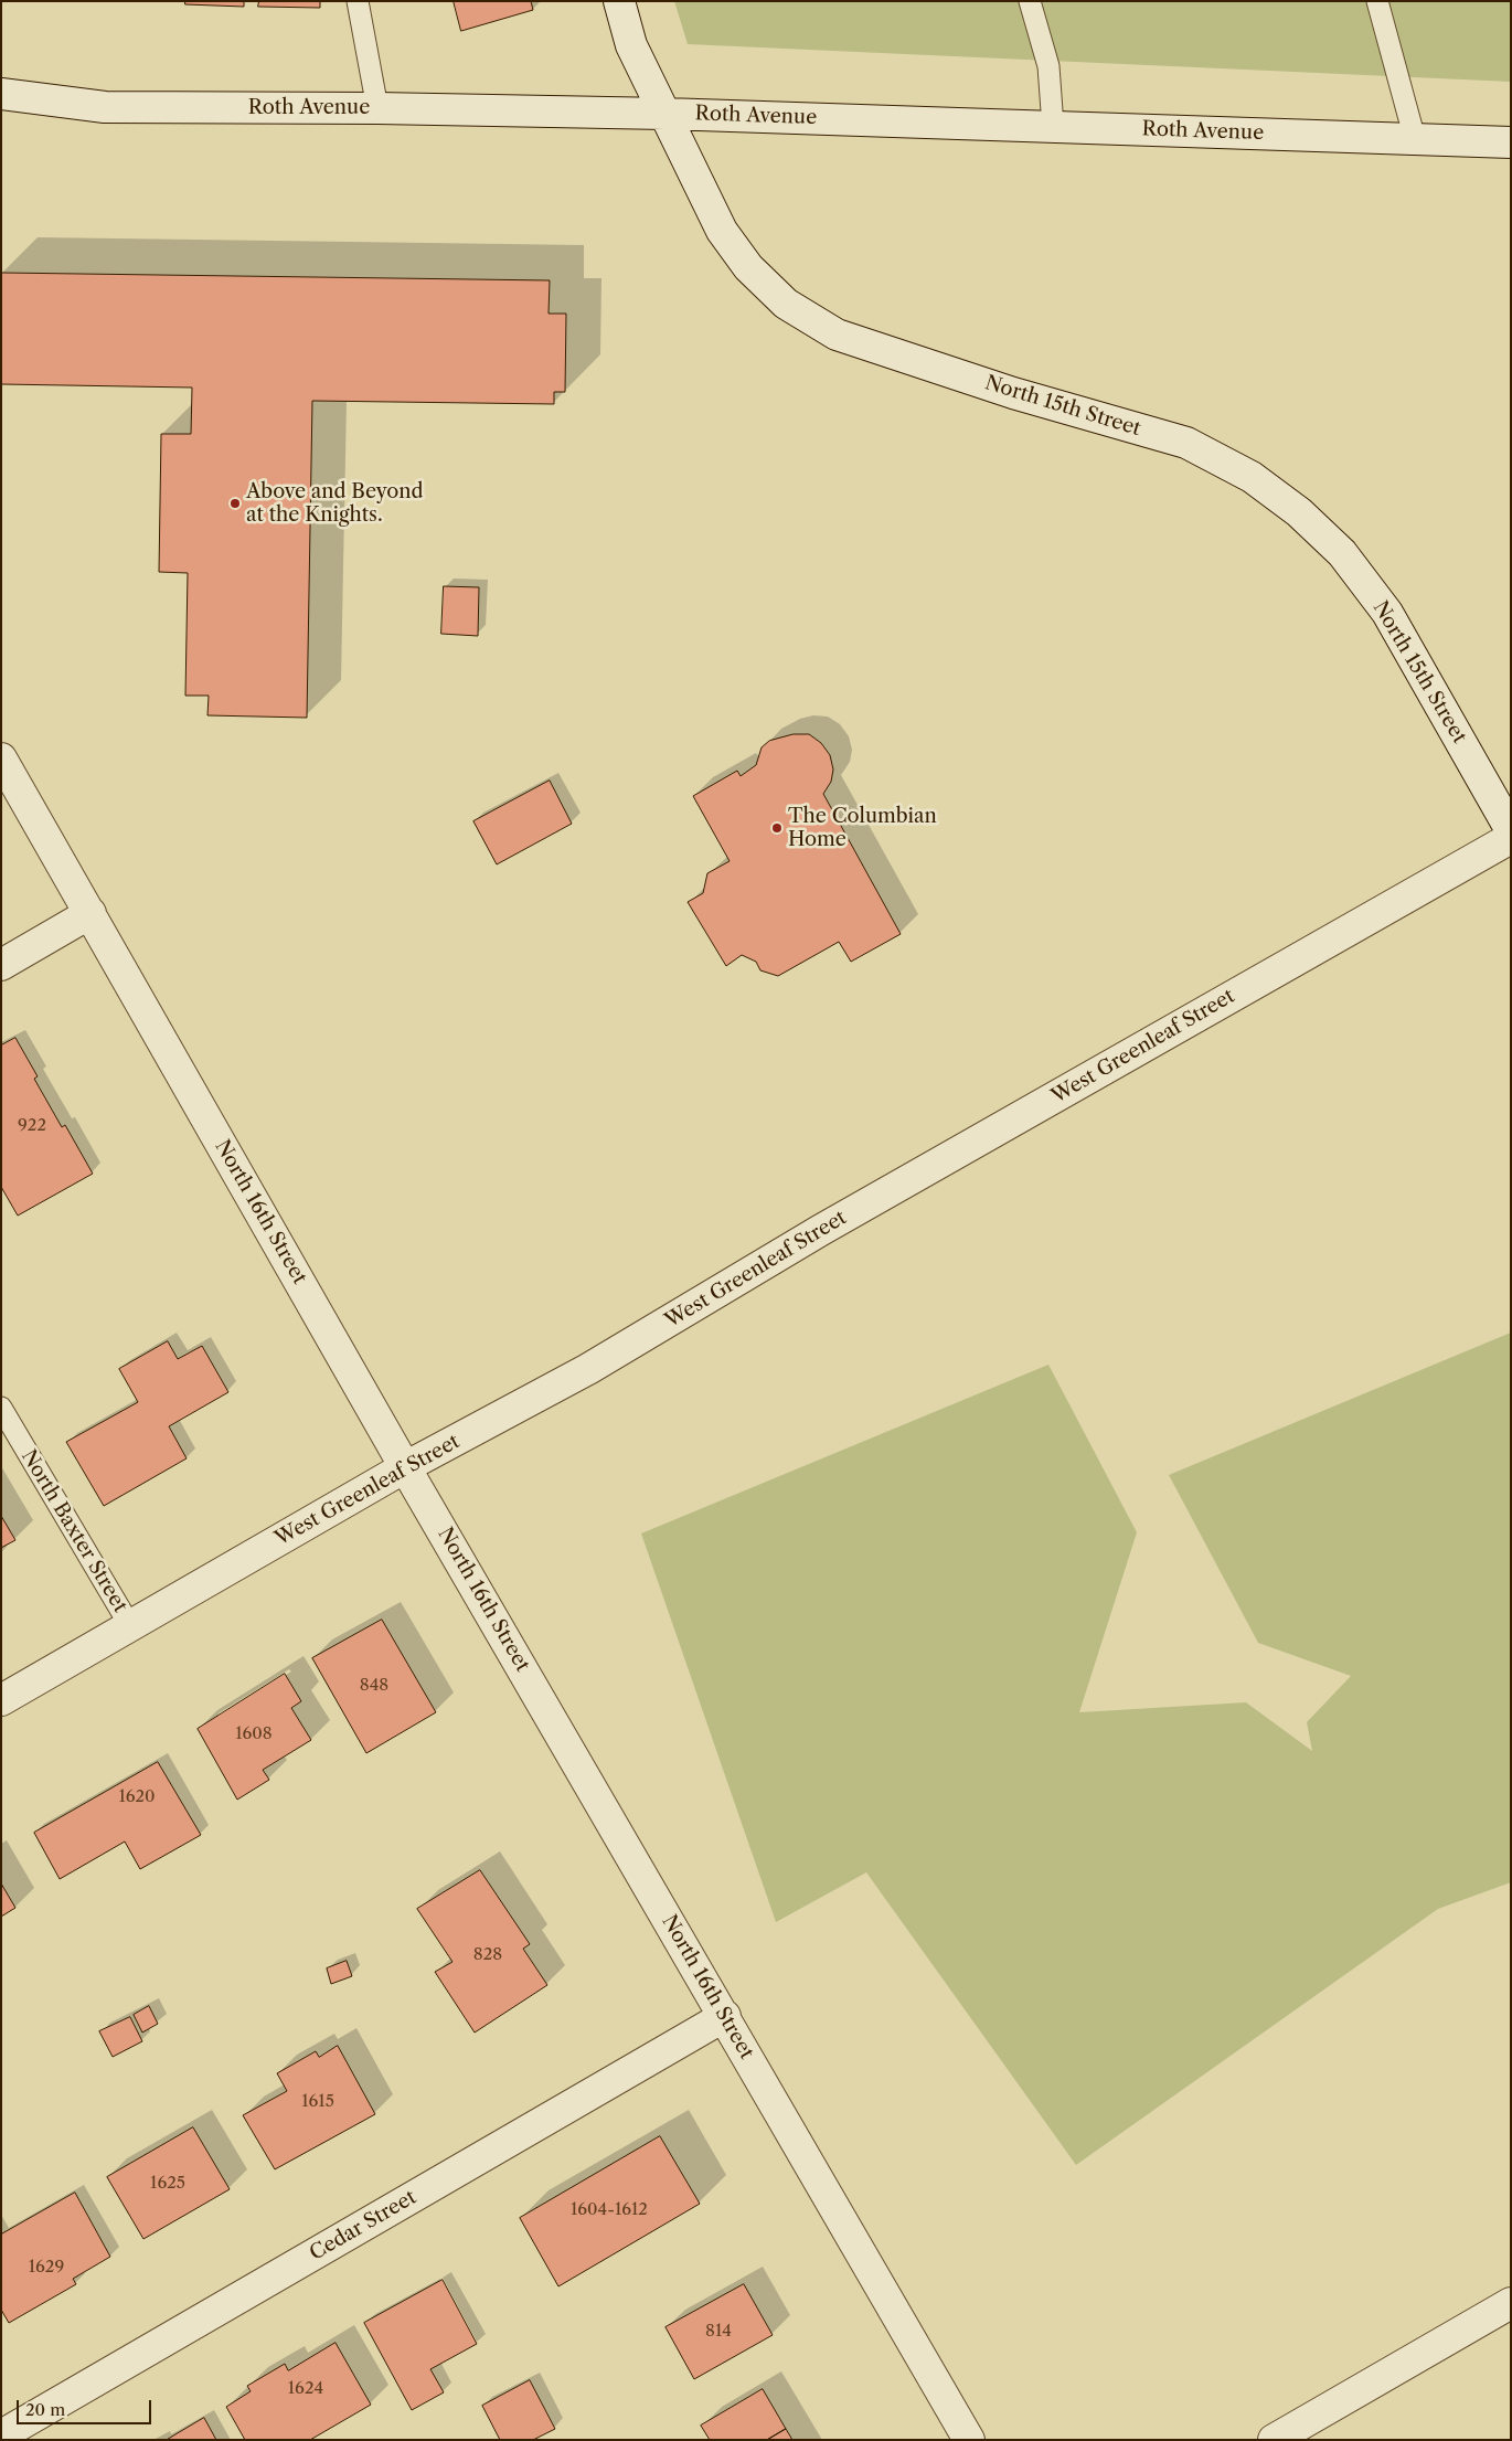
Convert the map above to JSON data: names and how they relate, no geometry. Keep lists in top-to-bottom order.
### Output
{
  "streets": {
    "street": [
      "Roth Avenue",
      "North 15th Street",
      "West Greenleaf Street",
      "North 16th Street",
      "Cedar Street"
    ],
    "lane": ["North Baxter Street"]
  },
  "crossings": [
    ["Roth Avenue", "North 15th Street"],
    ["West Greenleaf Street", "North 16th Street"],
    ["West Greenleaf Street", "North Baxter Street"],
    ["North 16th Street", "Cedar Street"]
  ],
  "places": ["Above and Beyond at the Knights.", "The Columbian Home"],
  "house_numbers": [
    "922",
    "848",
    "1608",
    "1620",
    "828",
    "1615",
    "1625",
    "1604-1612",
    "1629",
    "814",
    "1624"
  ],
  "scale_bar": "20 m"
}
